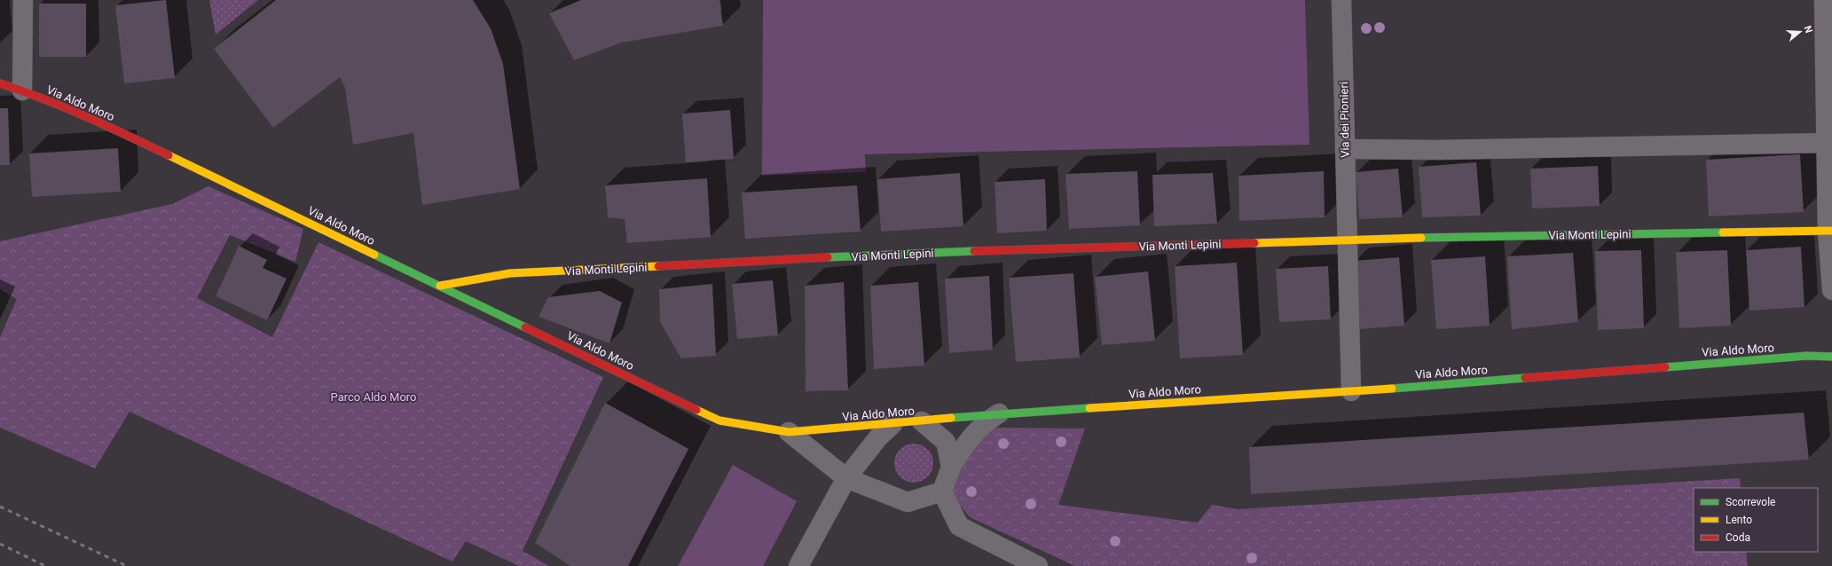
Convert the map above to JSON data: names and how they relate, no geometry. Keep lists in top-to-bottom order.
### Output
{
  "streets": {
    "street": ["Via Aldo Moro", "Via dei Pionieri", "Via Monti Lepini"]
  },
  "crossings": [
    ["Via Aldo Moro", "Via Monti Lepini"],
    ["Via dei Pionieri", "Via Monti Lepini"]
  ],
  "parks": ["Parco Aldo Moro"],
  "legend": ["Scorrevole", "Lento", "Coda"],
  "north": "right"
}
